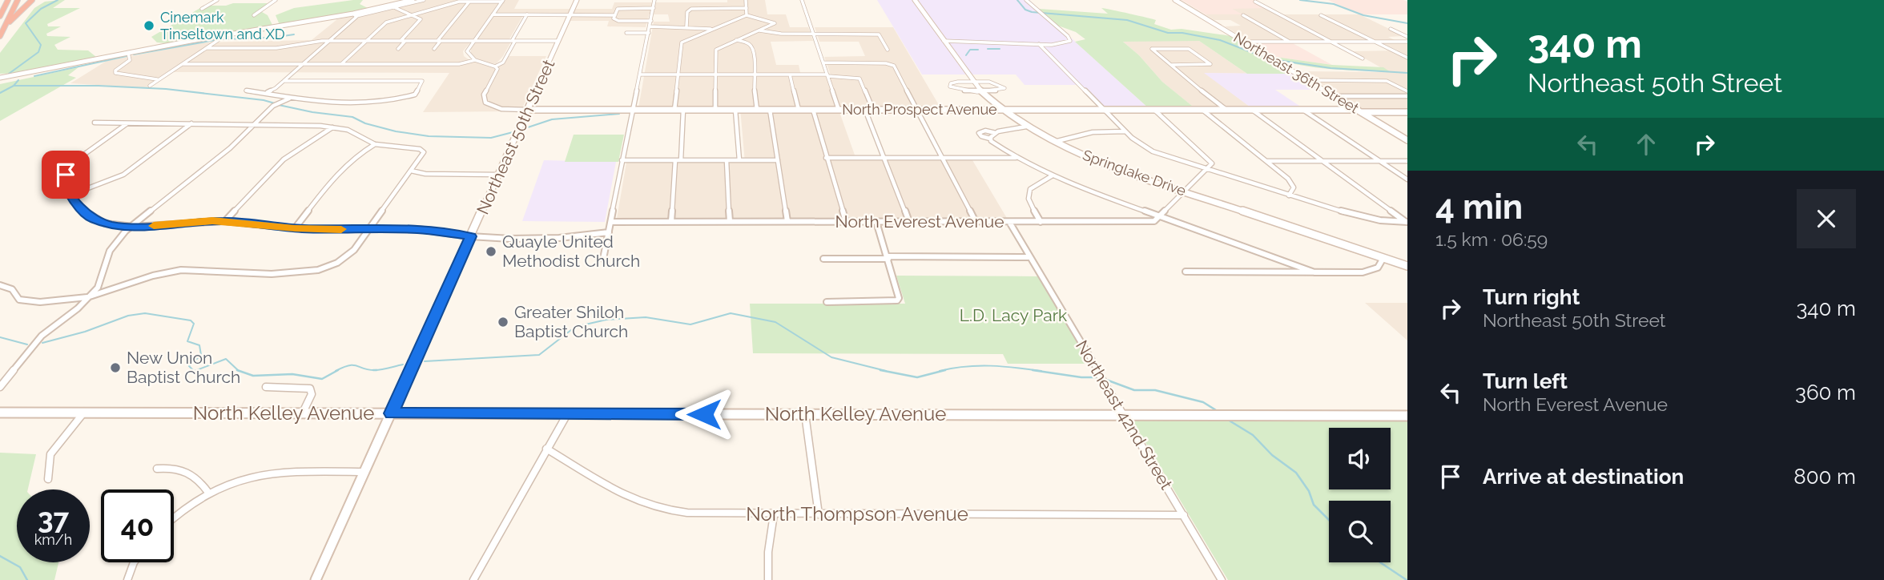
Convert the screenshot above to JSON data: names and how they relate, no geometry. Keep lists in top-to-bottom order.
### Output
{
  "streets": {
    "street": [
      "Northeast 36th Street",
      "North Prospect Avenue",
      "Northeast 50th Street",
      "Springlake Drive",
      "North Everest Avenue",
      "North Kelley Avenue",
      "Northeast 42nd Street",
      "North Thompson Avenue"
    ]
  },
  "crossings": [
    ["Northeast 36th Street", "North Prospect Avenue"],
    ["North Prospect Avenue", "Northeast 50th Street"],
    ["North Prospect Avenue", "Springlake Drive"],
    ["Northeast 50th Street", "North Kelley Avenue"],
    ["North Everest Avenue", "Northeast 42nd Street"],
    ["North Kelley Avenue", "Northeast 42nd Street"],
    ["Northeast 42nd Street", "North Thompson Avenue"]
  ],
  "parks": ["L.D. Lacy Park"],
  "places": [
    "Cinemark Tinseltown and XD",
    "Quayle United Methodist Church",
    "Greater Shiloh Baptist Church",
    "New Union Baptist Church"
  ],
  "page": {
    "turn": ["340 m", "Northeast 50th Street"],
    "heading": ["4 min", "1.5 km · 06:59"],
    "list": [
      {
        "name": "Turn right",
        "note": "Northeast 50th Street",
        "value": "340 m"
      },
      {
        "name": "Turn left",
        "note": "North Everest Avenue",
        "value": "360 m"
      },
      {
        "name": "Arrive at destination",
        "value": "800 m"
      }
    ],
    "speed": "37 km/h",
    "limit": "40"
  }
}
